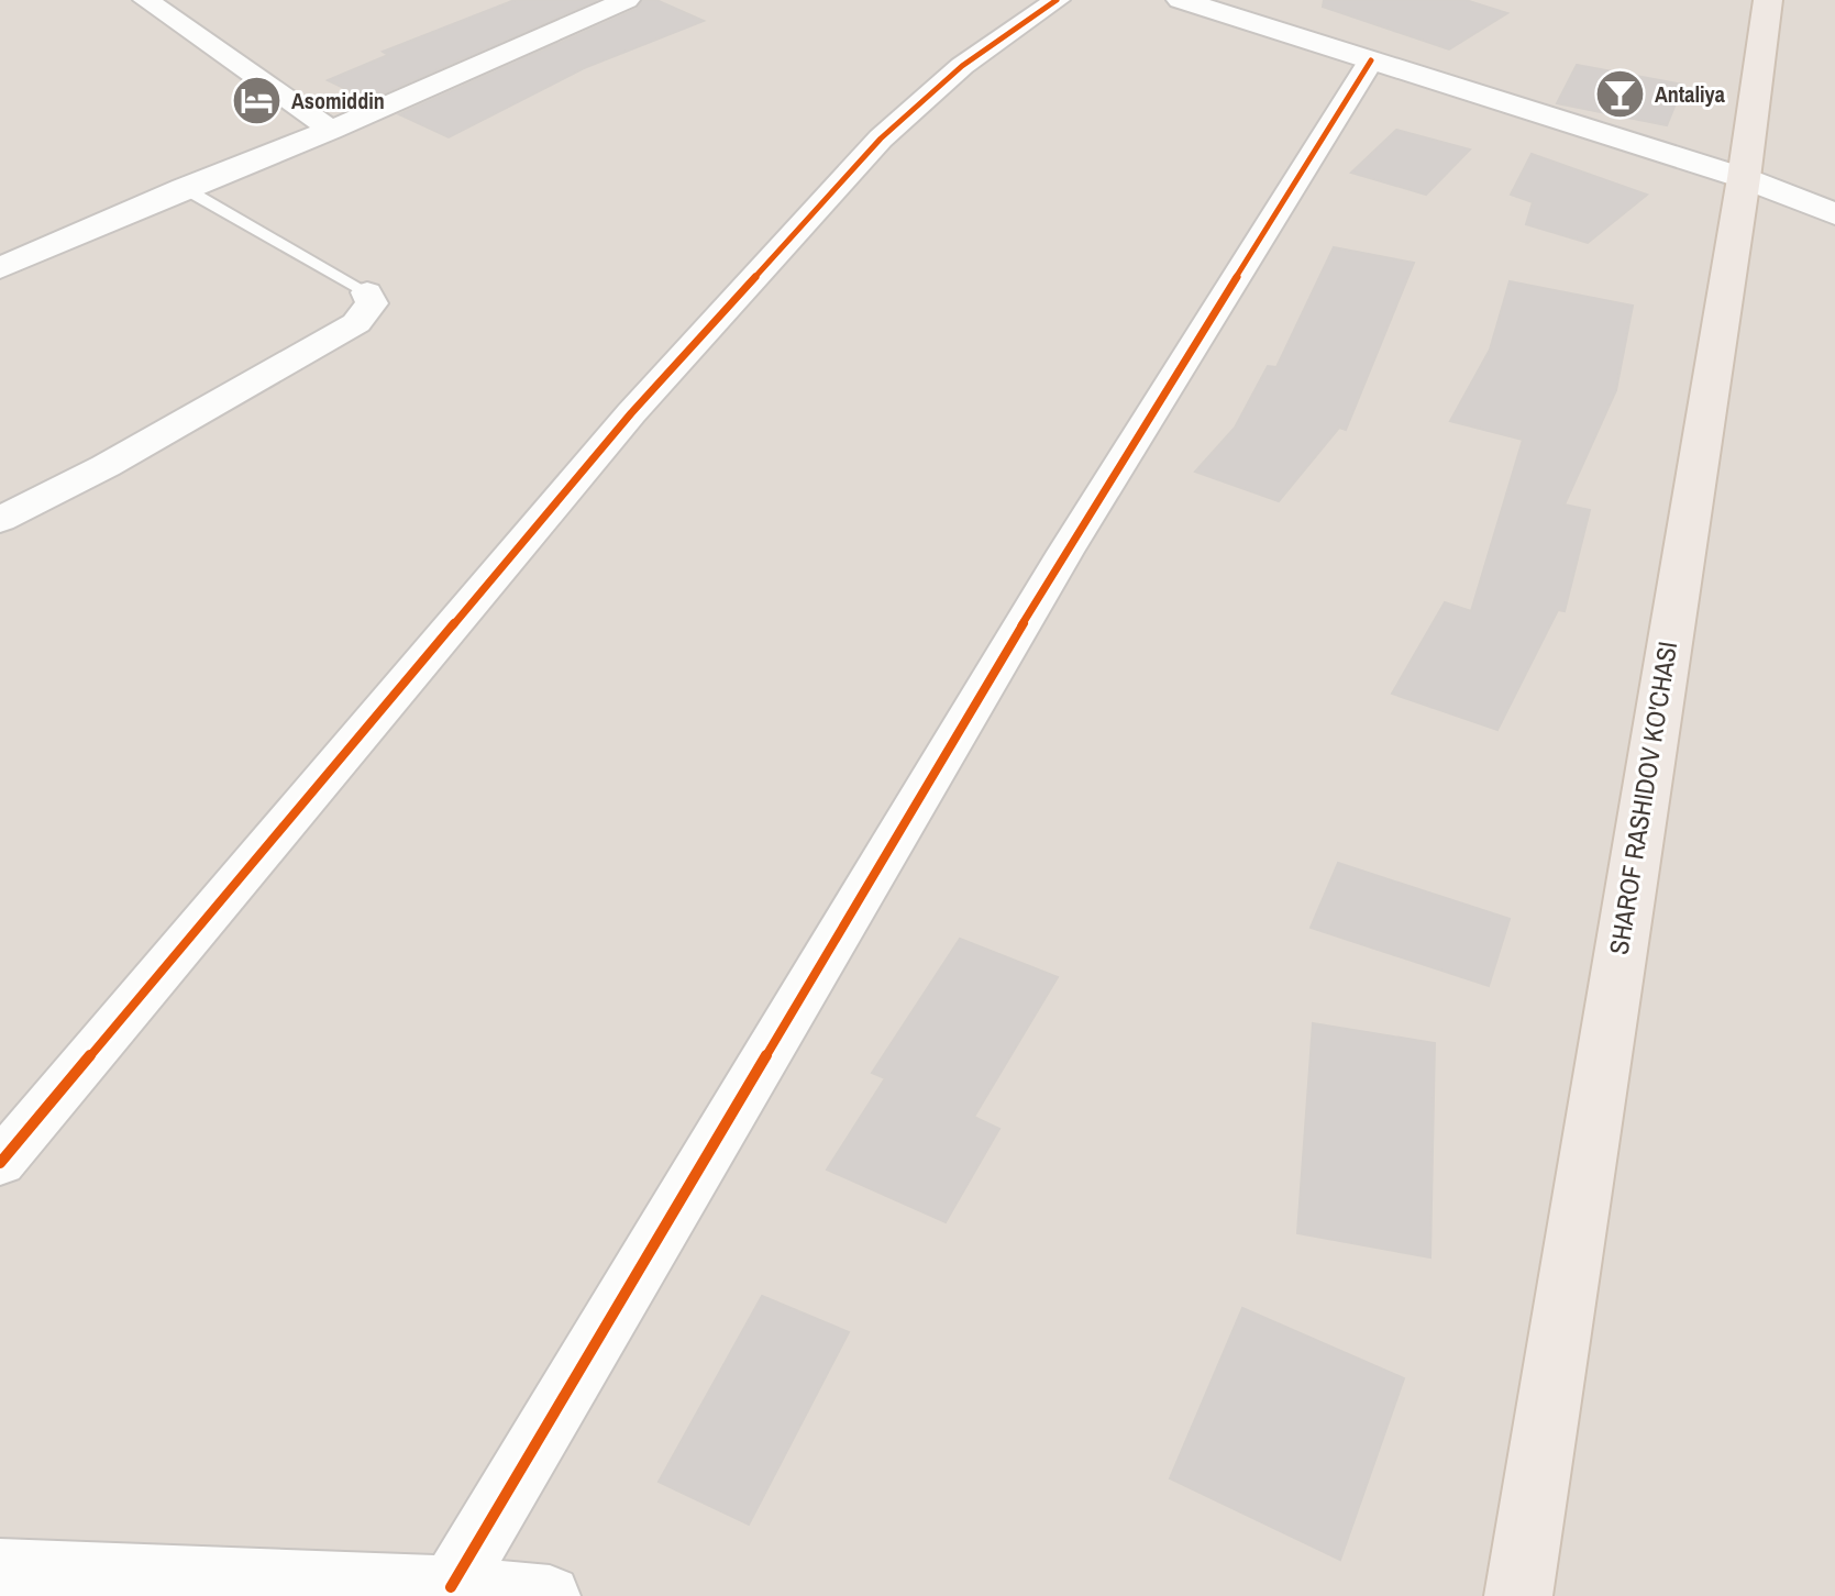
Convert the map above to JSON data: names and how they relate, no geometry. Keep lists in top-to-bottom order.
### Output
{
  "streets": {
    "main road": ["SHAROF RASHIDOV KO'CHASI"]
  },
  "places": {
    "bar": ["Antaliya"],
    "hotel": ["Asomiddin"]
  }
}
